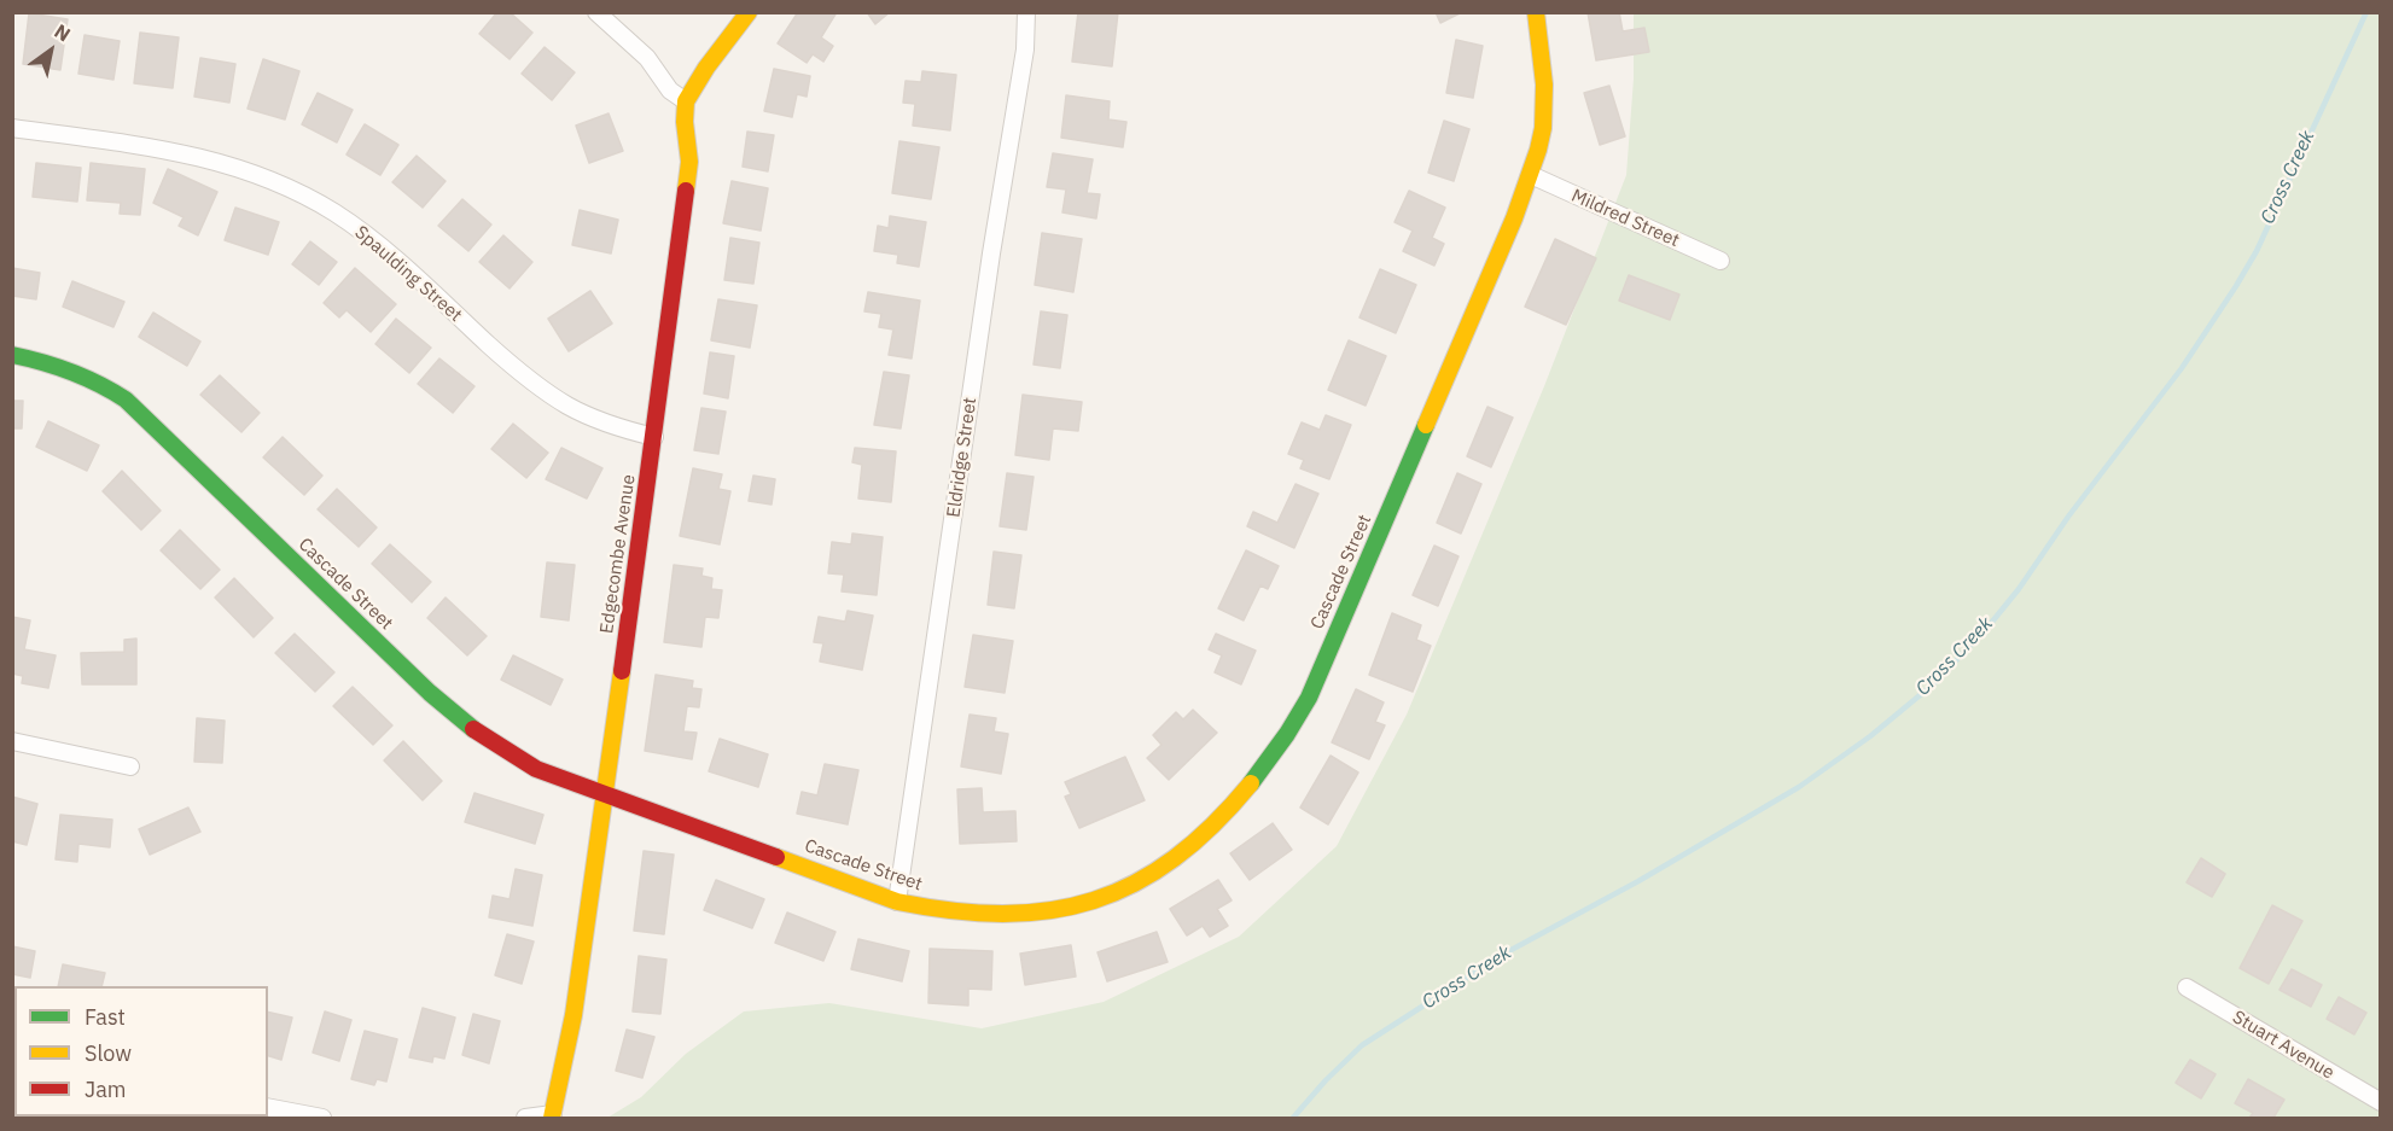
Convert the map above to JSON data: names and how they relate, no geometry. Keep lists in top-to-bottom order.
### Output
{
  "streets": {
    "street": [
      "Mildred Street",
      "Spaulding Street",
      "Eldridge Street",
      "Edgecombe Avenue",
      "Cascade Street",
      "Stuart Avenue"
    ]
  },
  "crossings": [
    ["Mildred Street", "Cascade Street"],
    ["Spaulding Street", "Edgecombe Avenue"],
    ["Eldridge Street", "Cascade Street"],
    ["Edgecombe Avenue", "Cascade Street"]
  ],
  "water": ["Cross Creek"],
  "legend": ["Fast", "Slow", "Jam"],
  "north": "top right"
}
